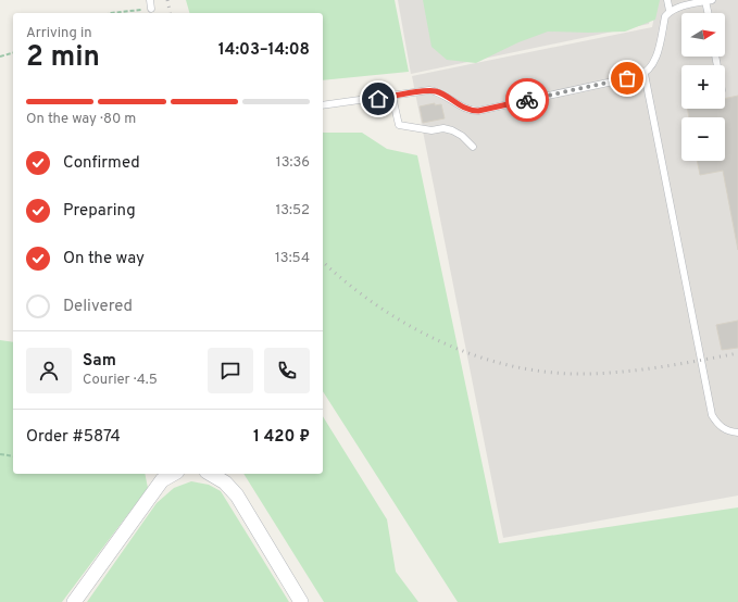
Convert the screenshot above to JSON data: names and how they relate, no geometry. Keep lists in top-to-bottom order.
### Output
{
  "north": "right",
  "page": {
    "map_buttons": ["+", "−"],
    "heading": ["2 min", "Arriving in", "14:03–14:08"],
    "panel": [
      "Sam",
      "Courier · 4.5",
      "Order #5874",
      "1 420 ₽"
    ],
    "bar": "On the way · 80 m",
    "list": [
      ["Confirmed", "13:36"],
      ["Preparing", "13:52"],
      ["On the way", "13:54"],
      "Delivered"
    ]
  }
}
